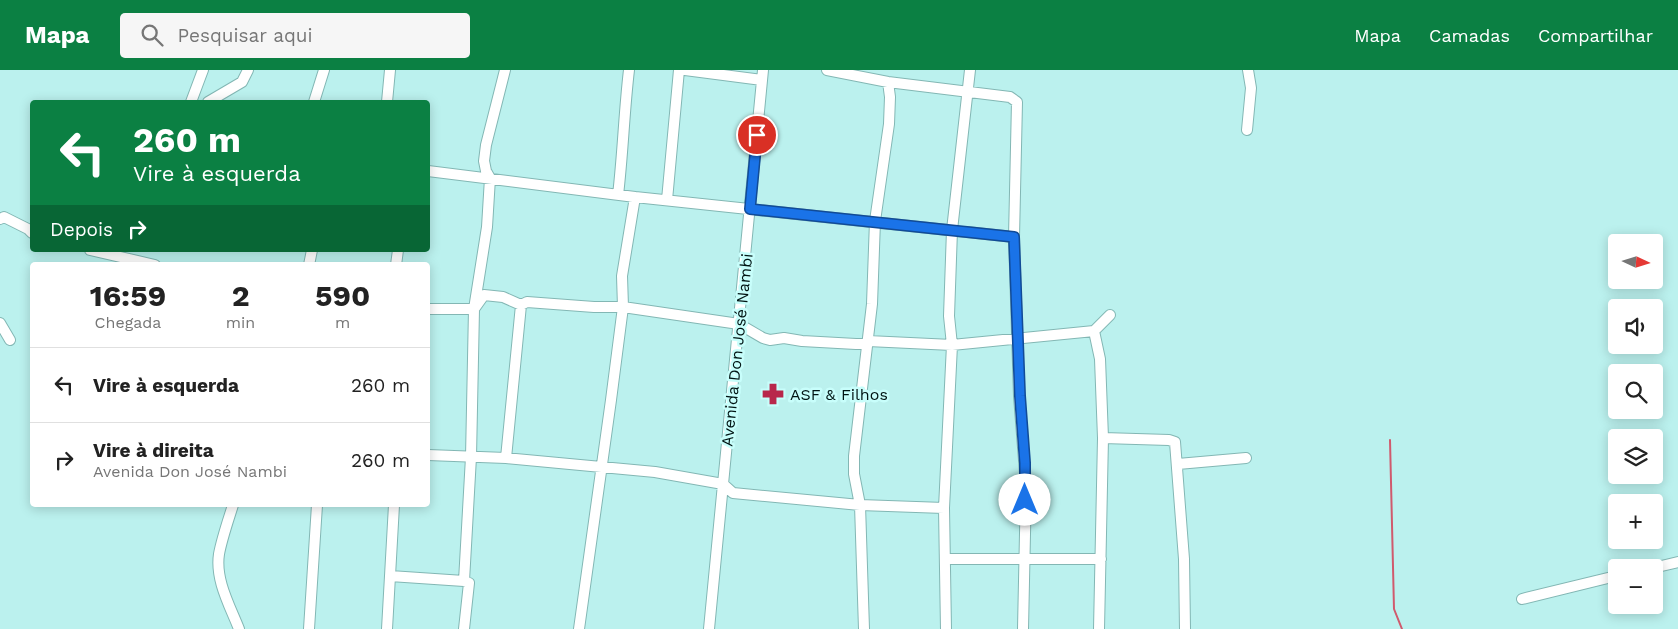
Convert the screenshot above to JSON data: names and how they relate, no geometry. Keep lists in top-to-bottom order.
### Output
{
  "streets": {
    "street": ["Avenida Don José Nambi"]
  },
  "places": {
    "pharmacy": ["ASF & Filhos"]
  },
  "north": "right",
  "page": {
    "header": "Mapa",
    "search": "Pesquisar aqui",
    "nav": ["Mapa", "Camadas", "Compartilhar"],
    "turn": ["260 m", "Vire à esquerda"],
    "then": "Depois",
    "map_buttons": ["+", "−"],
    "eta": [
      "16:59",
      "Chegada",
      "2",
      "min",
      "590",
      "m"
    ],
    "list": [
      {
        "name": "Vire à esquerda",
        "value": "260 m"
      },
      {
        "name": "Vire à direita",
        "note": "Avenida Don José Nambi",
        "value": "260 m"
      }
    ]
  }
}
